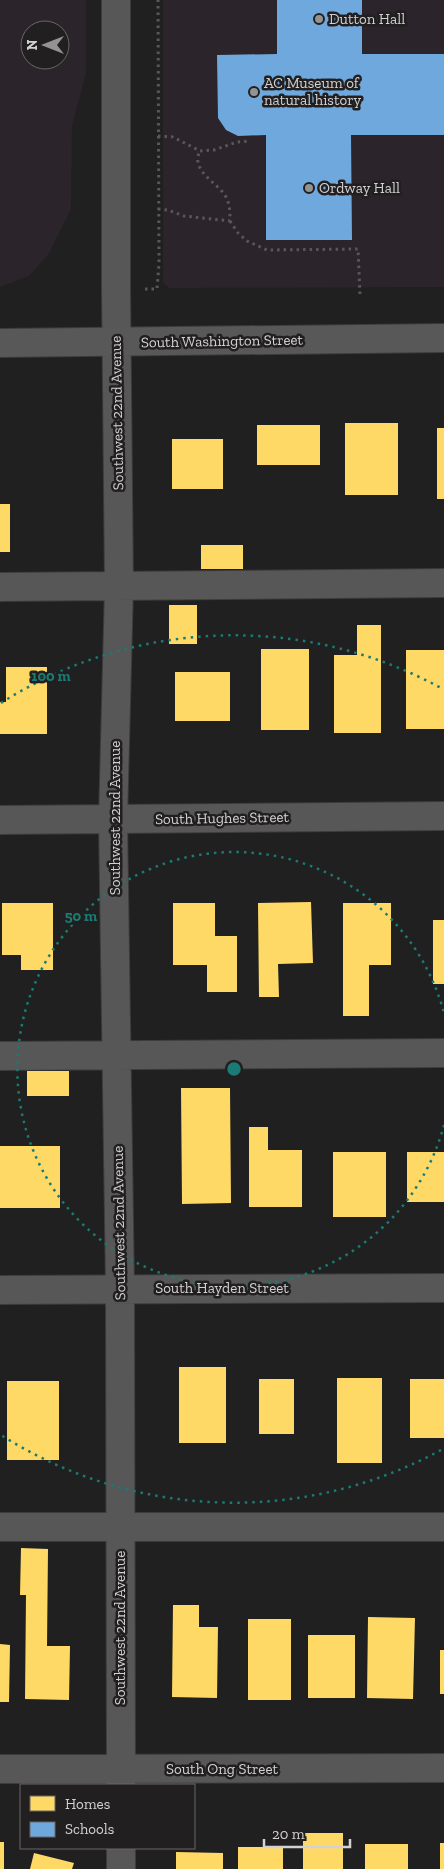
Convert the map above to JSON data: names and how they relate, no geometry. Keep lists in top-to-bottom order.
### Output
{
  "streets": {
    "main road": ["South Washington Street"],
    "street": [
      "Southwest 22nd Avenue",
      "South Hughes Street",
      "South Hayden Street",
      "South Ong Street"
    ]
  },
  "crossings": [
    ["South Washington Street", "Southwest 22nd Avenue"],
    ["Southwest 22nd Avenue", "South Hughes Street"],
    ["Southwest 22nd Avenue", "South Hayden Street"],
    ["Southwest 22nd Avenue", "South Ong Street"]
  ],
  "places": ["Dutton Hall", "AC Museum of natural history", "Ordway Hall"],
  "legend": ["Homes", "Schools"],
  "scale_bar": "20 m",
  "north": "left",
  "rings": ["100 m", "50 m"]
}
